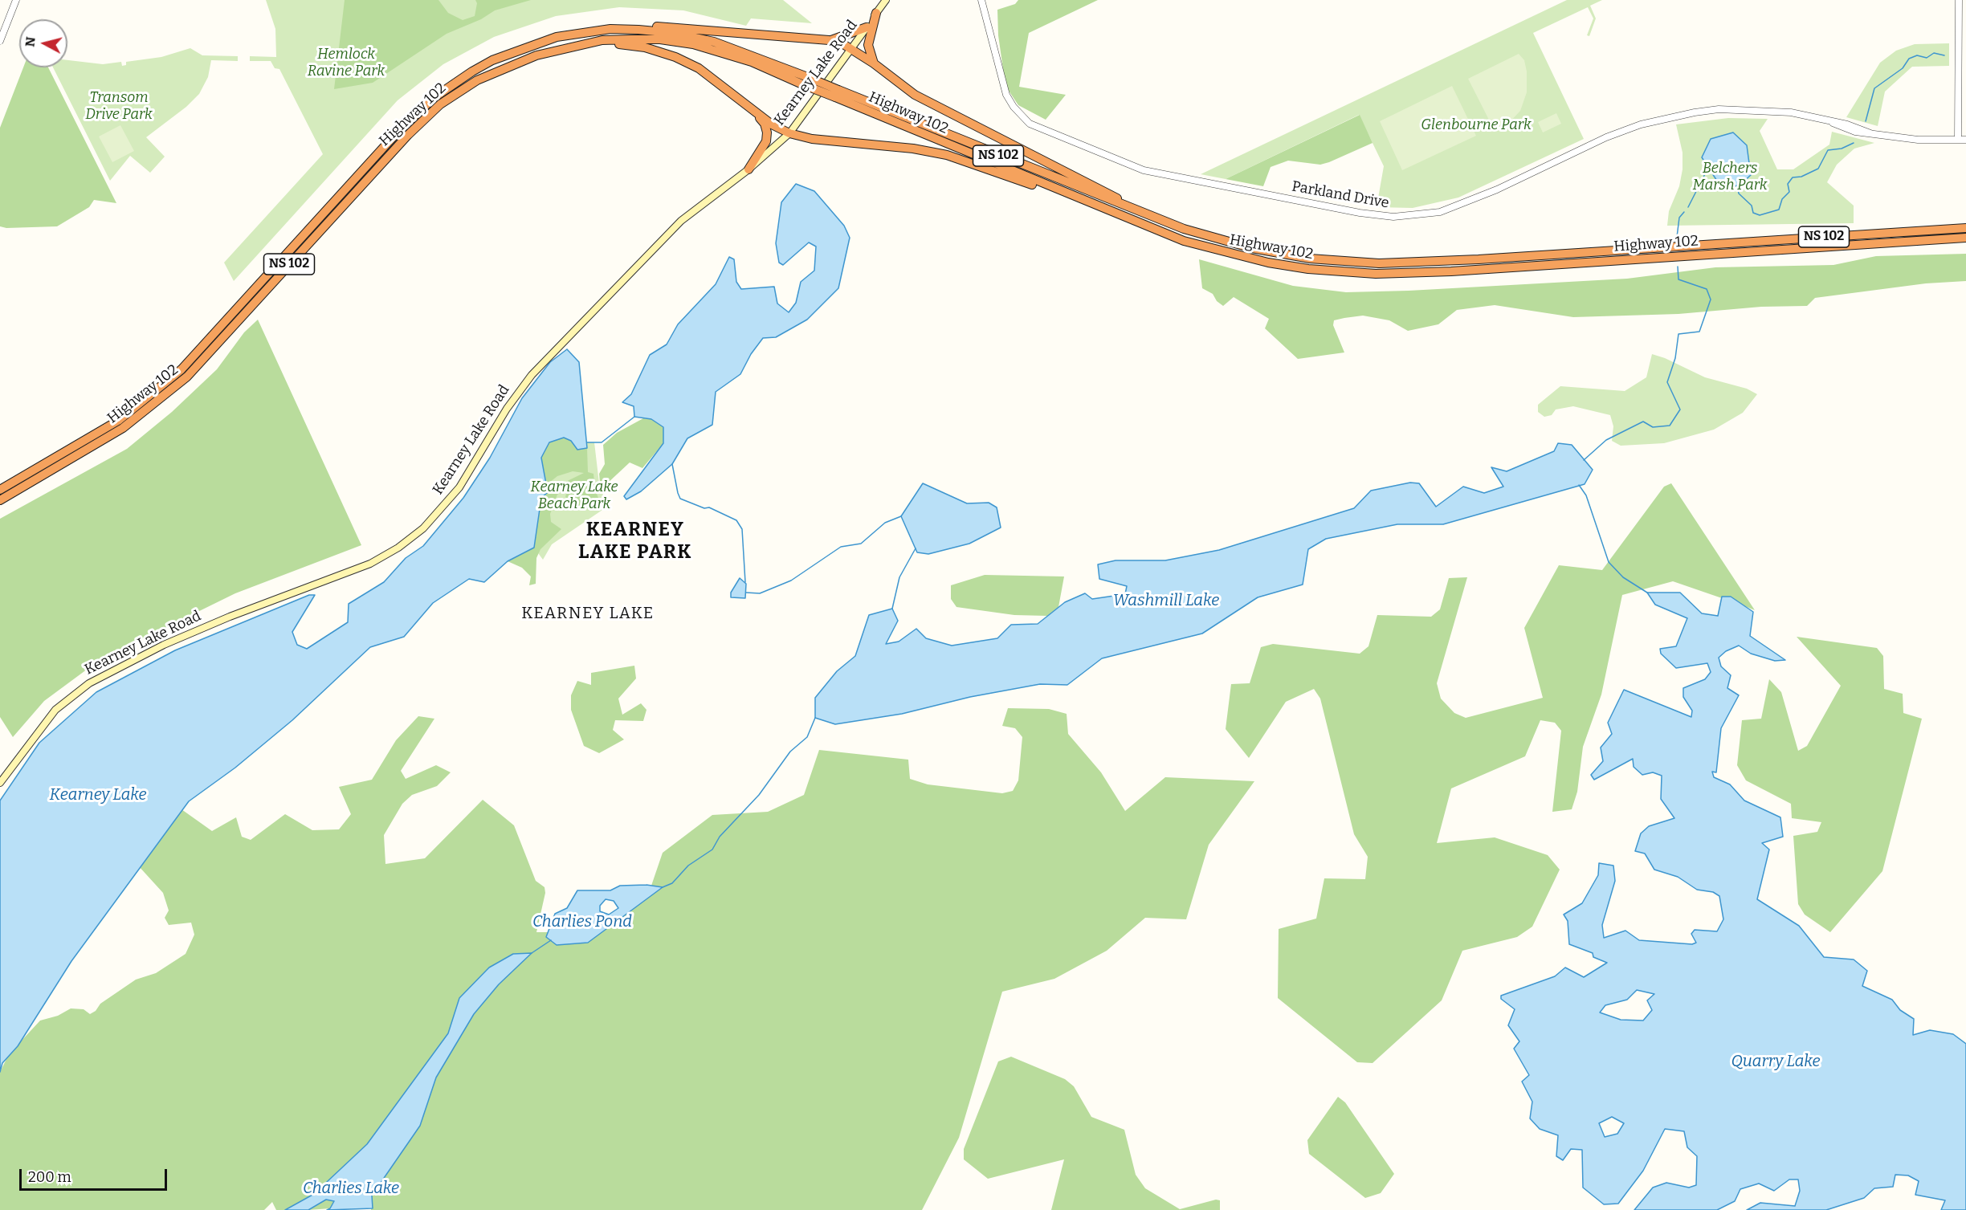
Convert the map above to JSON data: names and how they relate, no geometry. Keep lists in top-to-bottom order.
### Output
{
  "streets": {
    "highway": ["Highway 102", "NS 102"],
    "main road": ["Kearney Lake Road"],
    "street": ["Parkland Drive"]
  },
  "districts": ["KEARNEY LAKE PARK", "KEARNEY LAKE"],
  "water": [
    "Washmill Lake",
    "Kearney Lake",
    "Charlies Pond",
    "Quarry Lake",
    "Charlies Lake"
  ],
  "parks": [
    "Hemlock Ravine Park",
    "Transom Drive Park",
    "Glenbourne Park",
    "Belchers Marsh Park",
    "Kearney Lake Beach Park"
  ],
  "scale_bar": "200 m",
  "north": "left"
}
